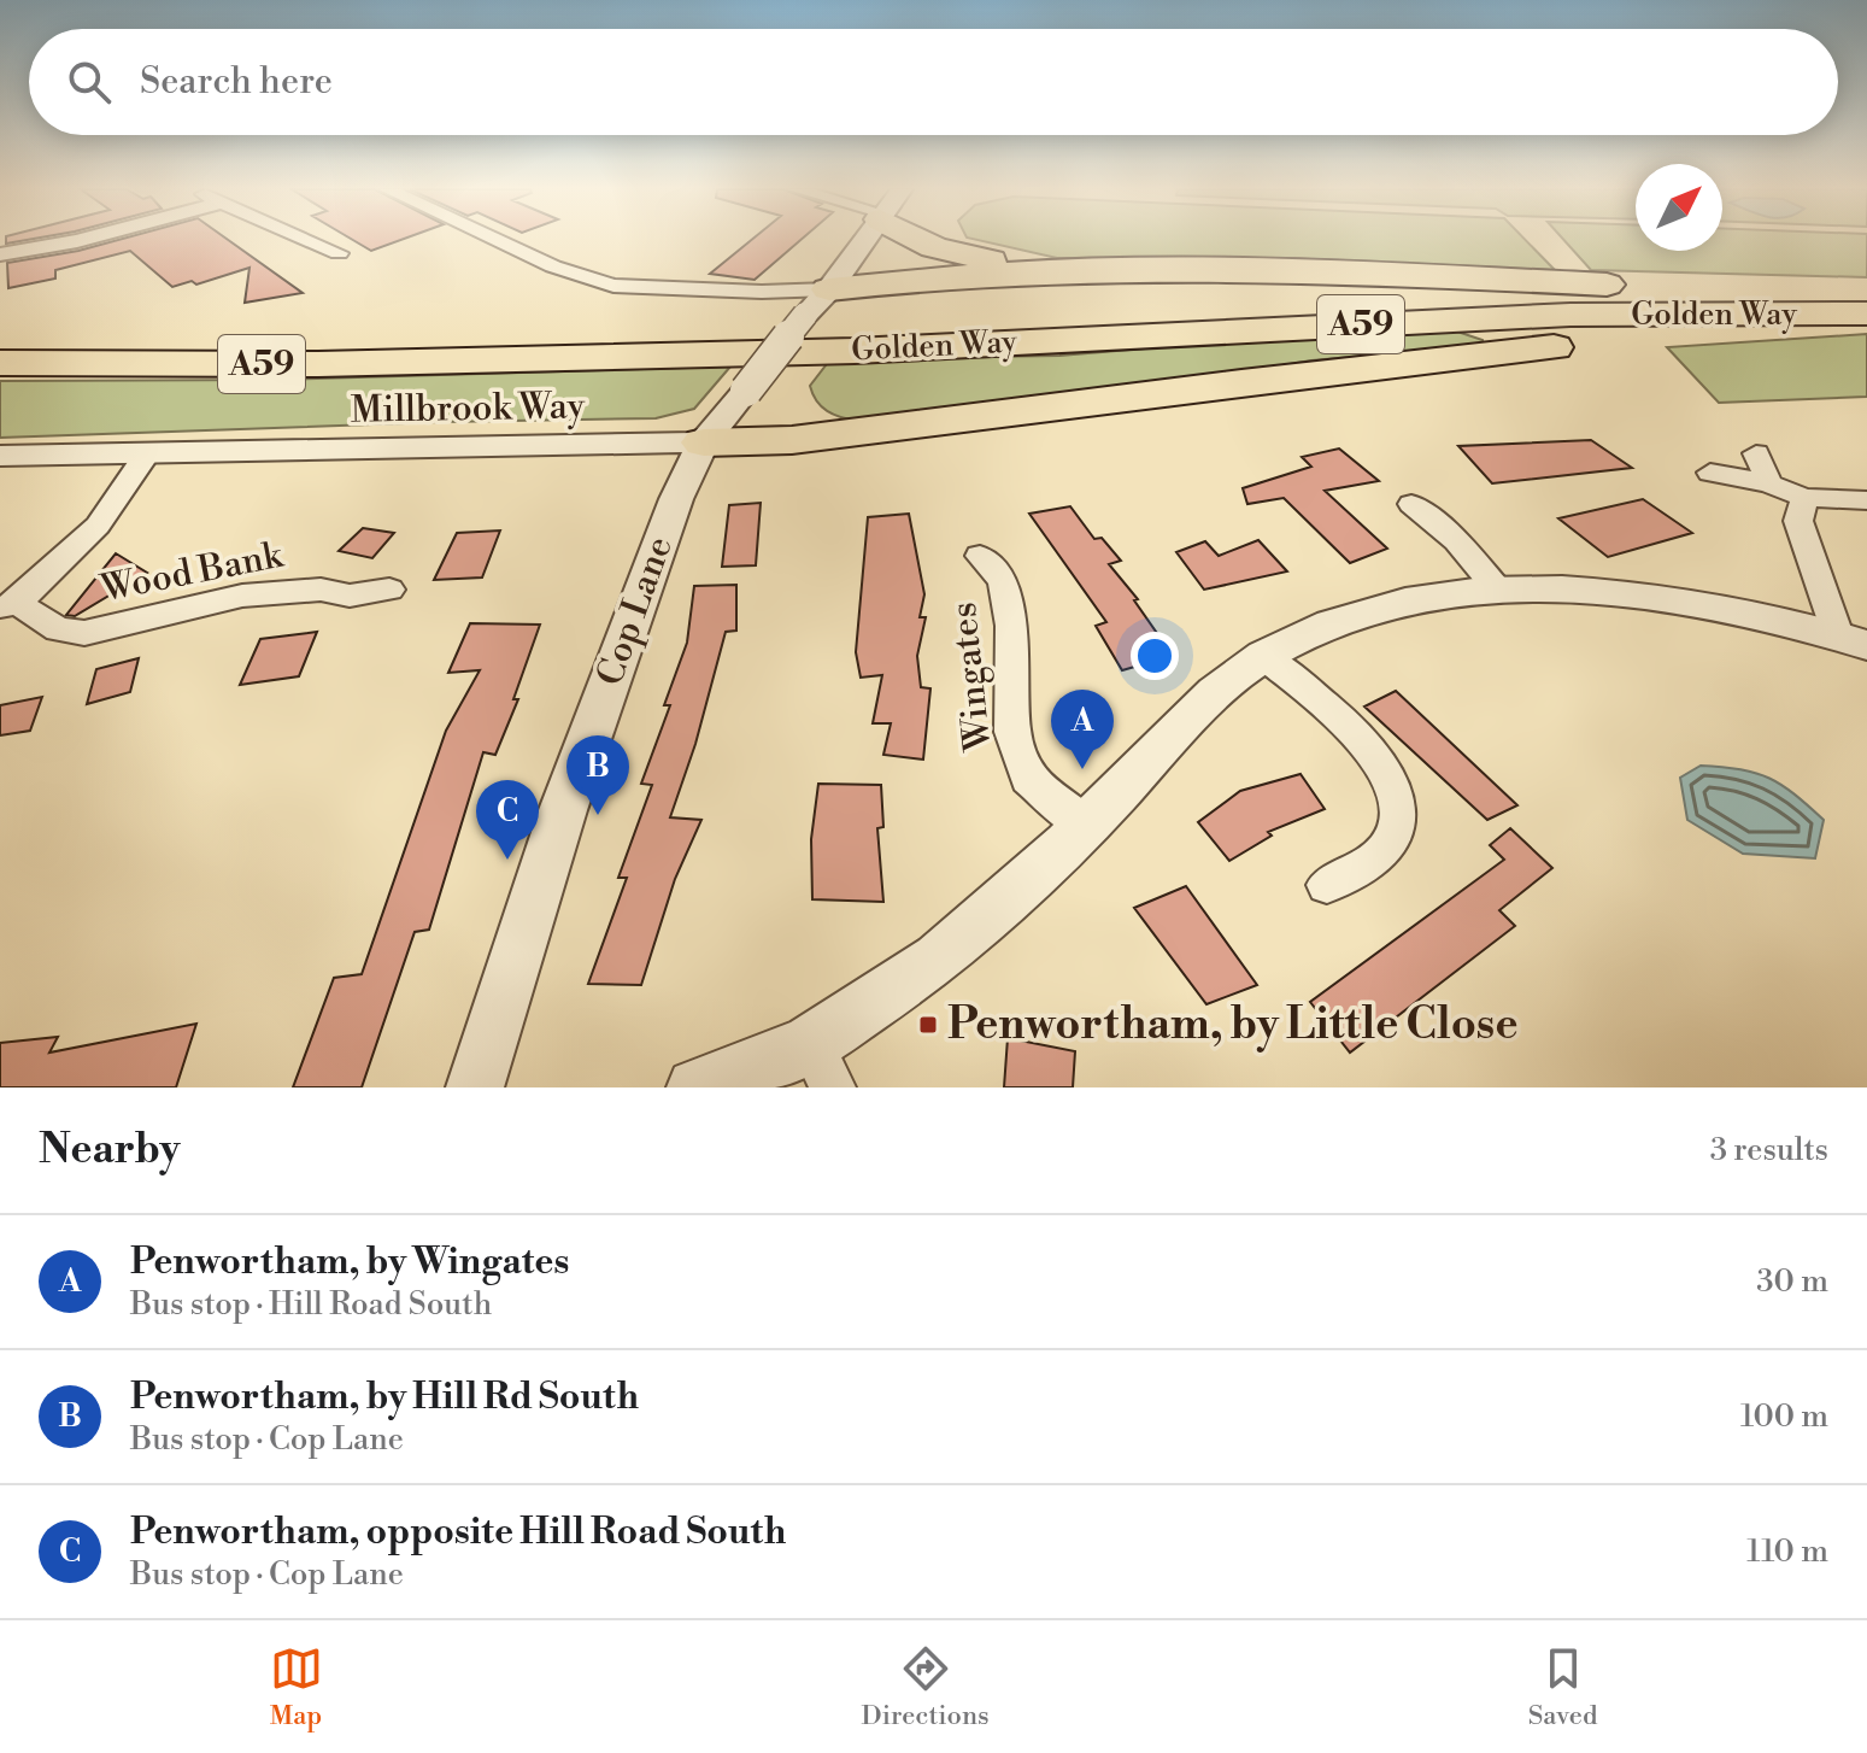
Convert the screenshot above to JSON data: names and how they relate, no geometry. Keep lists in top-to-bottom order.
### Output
{
  "streets": {
    "highway": ["Golden Way", "A59"],
    "street": [
      "Millbrook Way",
      "Wood Bank",
      "Cop Lane",
      "Wingates"
    ]
  },
  "crossings": [
    ["Millbrook Way", "Cop Lane"]
  ],
  "places": {
    "transit": ["Penwortham, by Little Close"]
  },
  "north": "top right",
  "page": {
    "search": "Search here",
    "pins": ["A", "B", "C"],
    "heading": ["Nearby", "3 results"],
    "list": [
      {
        "mark": "A",
        "name": "Penwortham, by Wingates",
        "note": "Bus stop · Hill Road South",
        "value": "30 m"
      },
      {
        "mark": "B",
        "name": "Penwortham, by Hill Rd South",
        "note": "Bus stop · Cop Lane",
        "value": "100 m"
      },
      {
        "mark": "C",
        "name": "Penwortham, opposite Hill Road South",
        "note": "Bus stop · Cop Lane",
        "value": "110 m"
      }
    ],
    "nav": ["Map", "Directions", "Saved"]
  }
}
